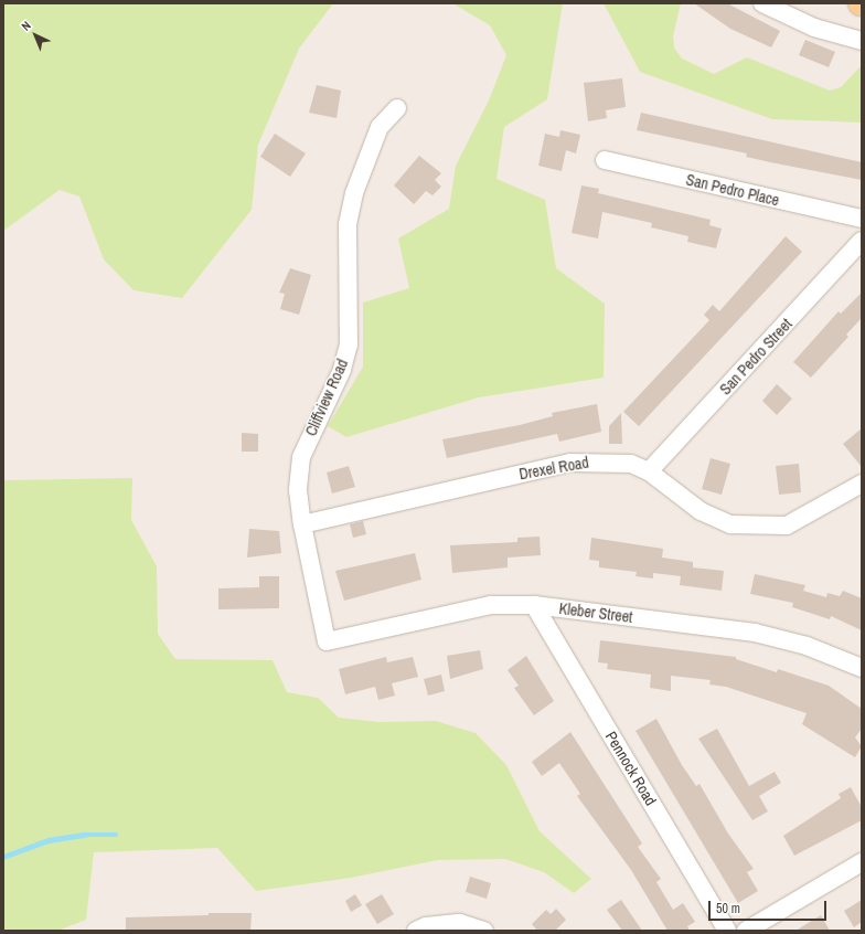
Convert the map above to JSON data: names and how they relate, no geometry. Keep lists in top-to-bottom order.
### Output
{
  "streets": {
    "street": [
      "San Pedro Place",
      "San Pedro Street",
      "Cliffview Road",
      "Drexel Road",
      "Kleber Street",
      "Pennock Road"
    ]
  },
  "crossings": [
    ["San Pedro Street", "Drexel Road"],
    ["Cliffview Road", "Drexel Road"],
    ["Cliffview Road", "Kleber Street"],
    ["Kleber Street", "Pennock Road"]
  ],
  "scale_bar": "50 m",
  "north": "top left"
}
